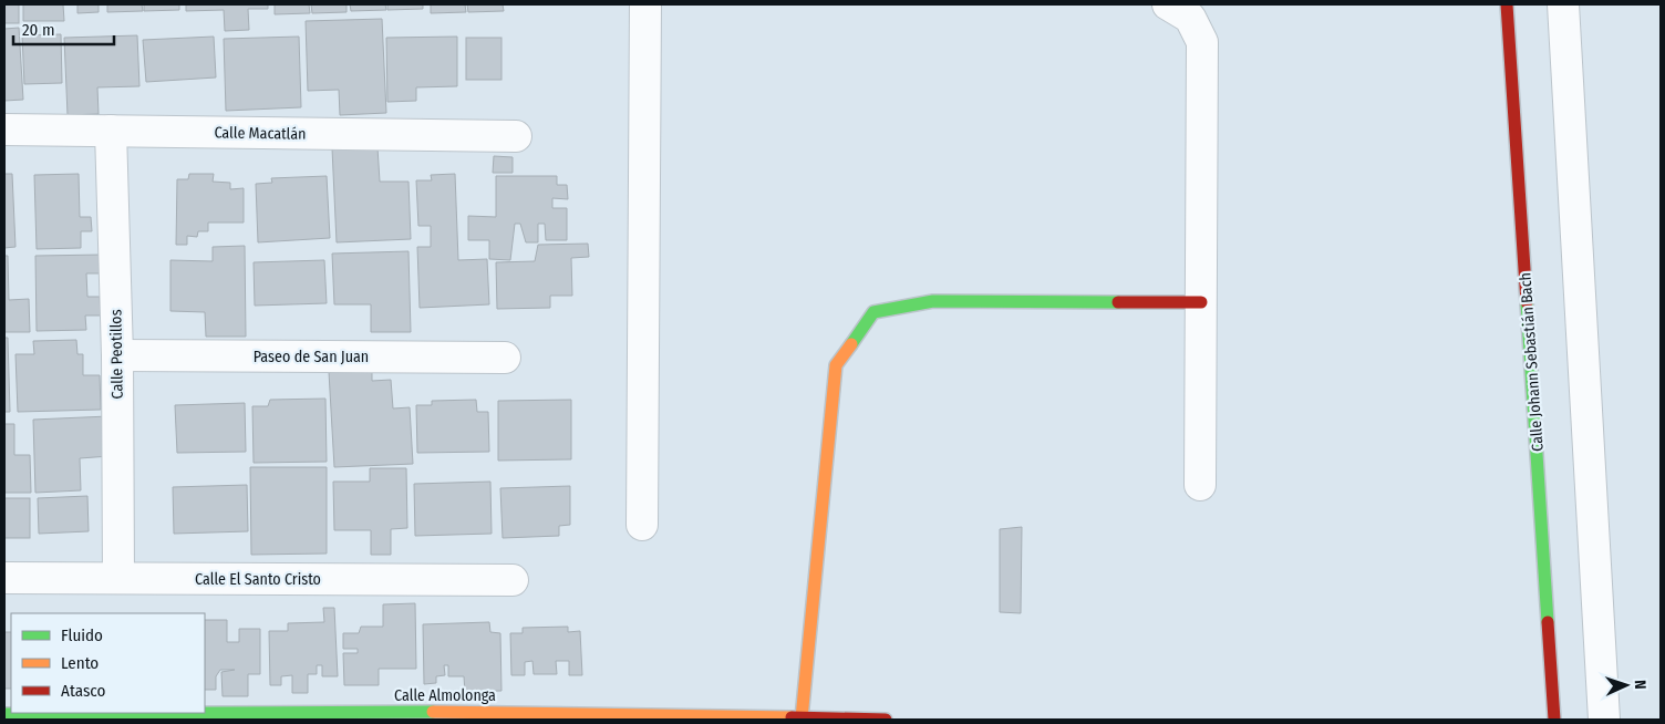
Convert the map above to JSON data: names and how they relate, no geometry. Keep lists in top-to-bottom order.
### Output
{
  "streets": {
    "street": [
      "Calle Macatlán",
      "Calle Peotillos",
      "Paseo de San Juan",
      "Calle Johann Sebastián Bach",
      "Calle El Santo Cristo",
      "Calle Almolonga"
    ]
  },
  "crossings": [
    ["Calle Macatlán", "Calle Peotillos"],
    ["Calle Peotillos", "Paseo de San Juan"],
    ["Calle Peotillos", "Calle El Santo Cristo"]
  ],
  "legend": ["Fluido", "Lento", "Atasco"],
  "scale_bar": "20 m",
  "north": "right"
}
